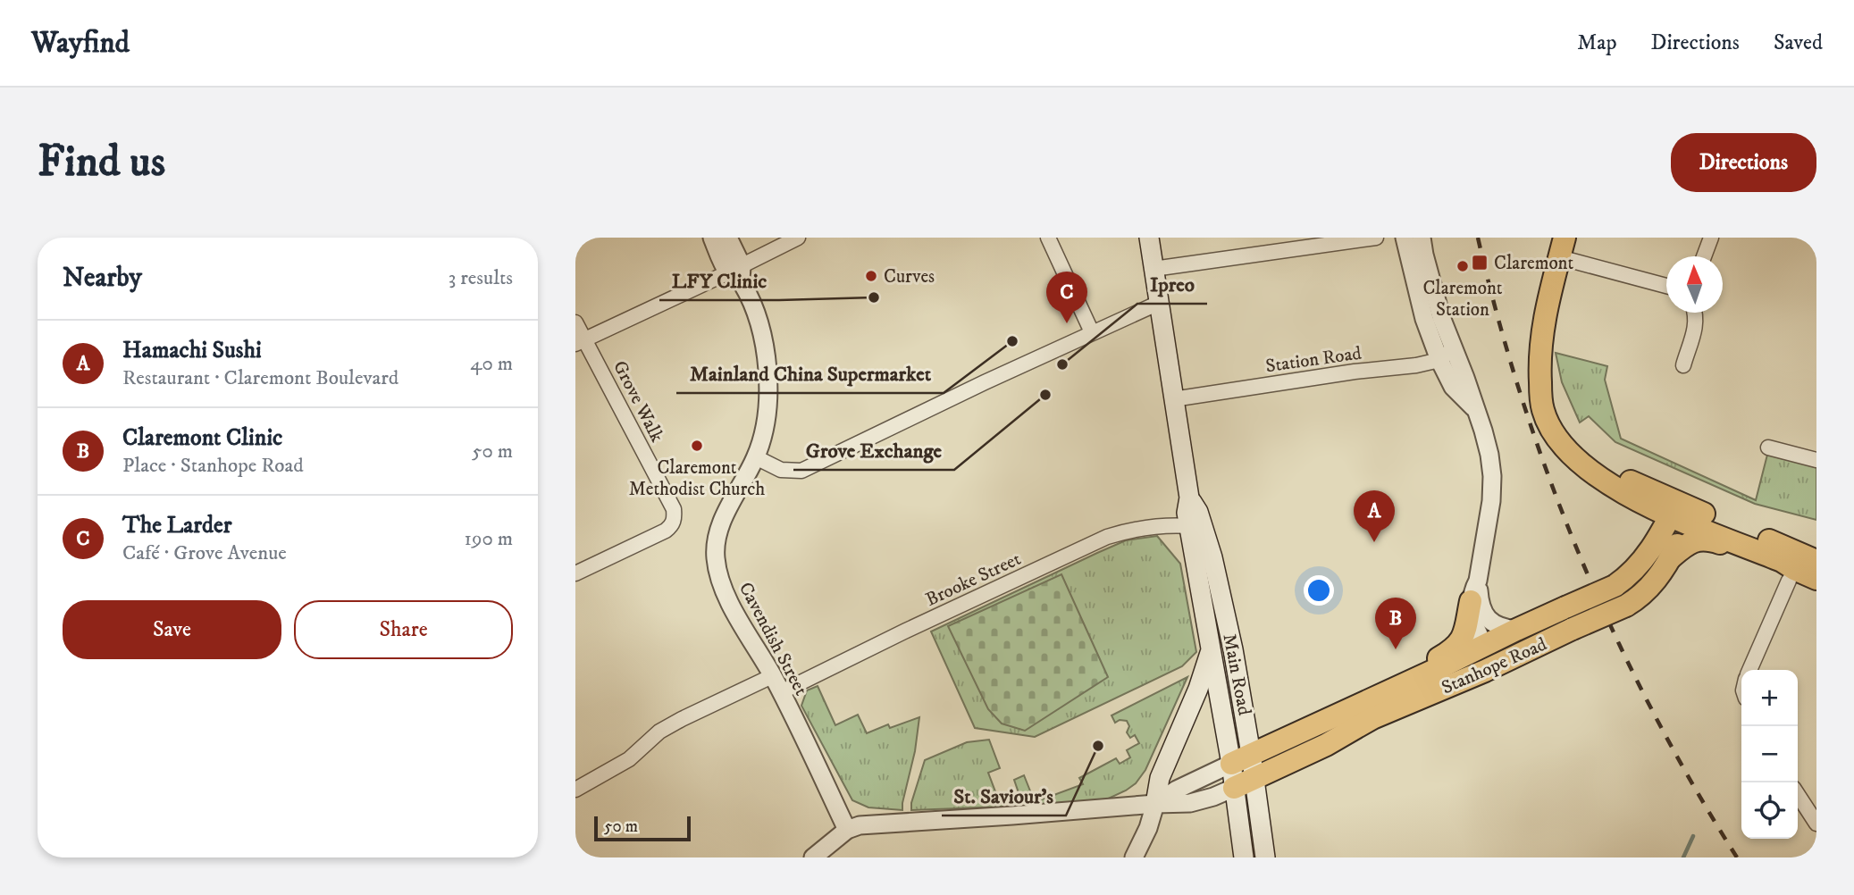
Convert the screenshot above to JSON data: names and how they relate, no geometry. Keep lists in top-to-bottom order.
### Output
{
  "streets": {
    "main road": ["Stanhope Road", "Main Road"],
    "street": [
      "Station Road",
      "Grove Walk",
      "Brooke Street",
      "Cavendish Street"
    ]
  },
  "crossings": [
    ["Station Road", "Main Road"],
    ["Brooke Street", "Cavendish Street"],
    ["Brooke Street", "Main Road"],
    ["Stanhope Road", "Main Road"]
  ],
  "places": {
    "transit": ["Claremont"],
    "other": [
      "Claremont Station",
      "Curves",
      "LFY Clinic",
      "Mainland China Supermarket",
      "Ipreo",
      "Grove Exchange",
      "Claremont Methodist Church",
      "St. Saviour's"
    ]
  },
  "scale_bar": "50 m",
  "north": "top",
  "page": {
    "header": "Wayfind",
    "nav": ["Map", "Directions", "Saved"],
    "buttons": [
      "Directions",
      ["Save", "Share"]
    ],
    "title": "Find us",
    "heading": ["Nearby", "3 results"],
    "pins": ["C", "A", "B"],
    "list": [
      {
        "mark": "A",
        "name": "Hamachi Sushi",
        "note": "Restaurant · Claremont Boulevard",
        "value": "40 m"
      },
      {
        "mark": "B",
        "name": "Claremont Clinic",
        "note": "Place · Stanhope Road",
        "value": "50 m"
      },
      {
        "mark": "C",
        "name": "The Larder",
        "note": "Café · Grove Avenue",
        "value": "190 m"
      }
    ],
    "map_buttons": ["+", "−"],
    "scale": "50 m"
  }
}
